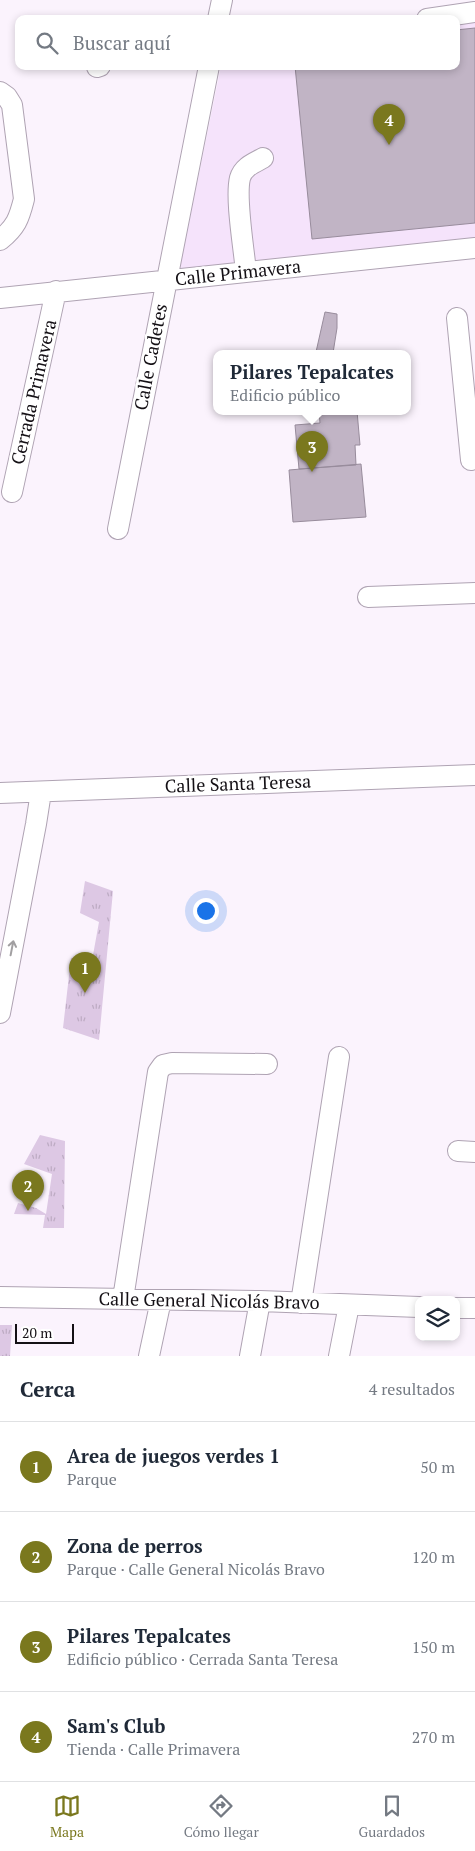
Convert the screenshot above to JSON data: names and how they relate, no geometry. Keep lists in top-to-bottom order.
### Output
{
  "streets": {
    "street": [
      "Calle Primavera",
      "Calle Cadetes",
      "Cerrada Primavera",
      "Calle Santa Teresa",
      "Calle General Nicolás Bravo"
    ]
  },
  "crossings": [
    ["Calle Primavera", "Calle Cadetes"],
    ["Calle Primavera", "Cerrada Primavera"]
  ],
  "scale_bar": "20 m",
  "page": {
    "search": "Buscar aquí",
    "pins": [
      "4",
      "3",
      "1",
      "2"
    ],
    "popup": ["Pilares Tepalcates", "Edificio público"],
    "scale": "20 m",
    "heading": ["Cerca", "4 resultados"],
    "list": [
      {
        "mark": "1",
        "name": "Area de juegos verdes 1",
        "note": "Parque",
        "value": "50 m"
      },
      {
        "mark": "2",
        "name": "Zona de perros",
        "note": "Parque · Calle General Nicolás Bravo",
        "value": "120 m"
      },
      {
        "mark": "3",
        "name": "Pilares Tepalcates",
        "note": "Edificio público · Cerrada Santa Teresa",
        "value": "150 m"
      },
      {
        "mark": "4",
        "name": "Sam's Club",
        "note": "Tienda · Calle Primavera",
        "value": "270 m"
      }
    ],
    "nav": ["Mapa", "Cómo llegar", "Guardados"]
  }
}
